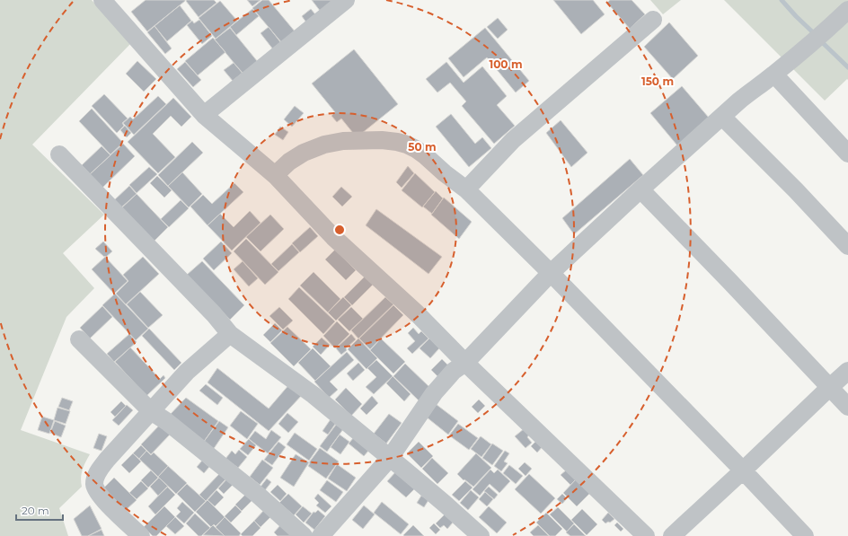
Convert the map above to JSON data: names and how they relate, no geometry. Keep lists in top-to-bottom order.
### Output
{
  "scale_bar": "20 m",
  "rings": ["100 m", "150 m", "50 m"]
}
